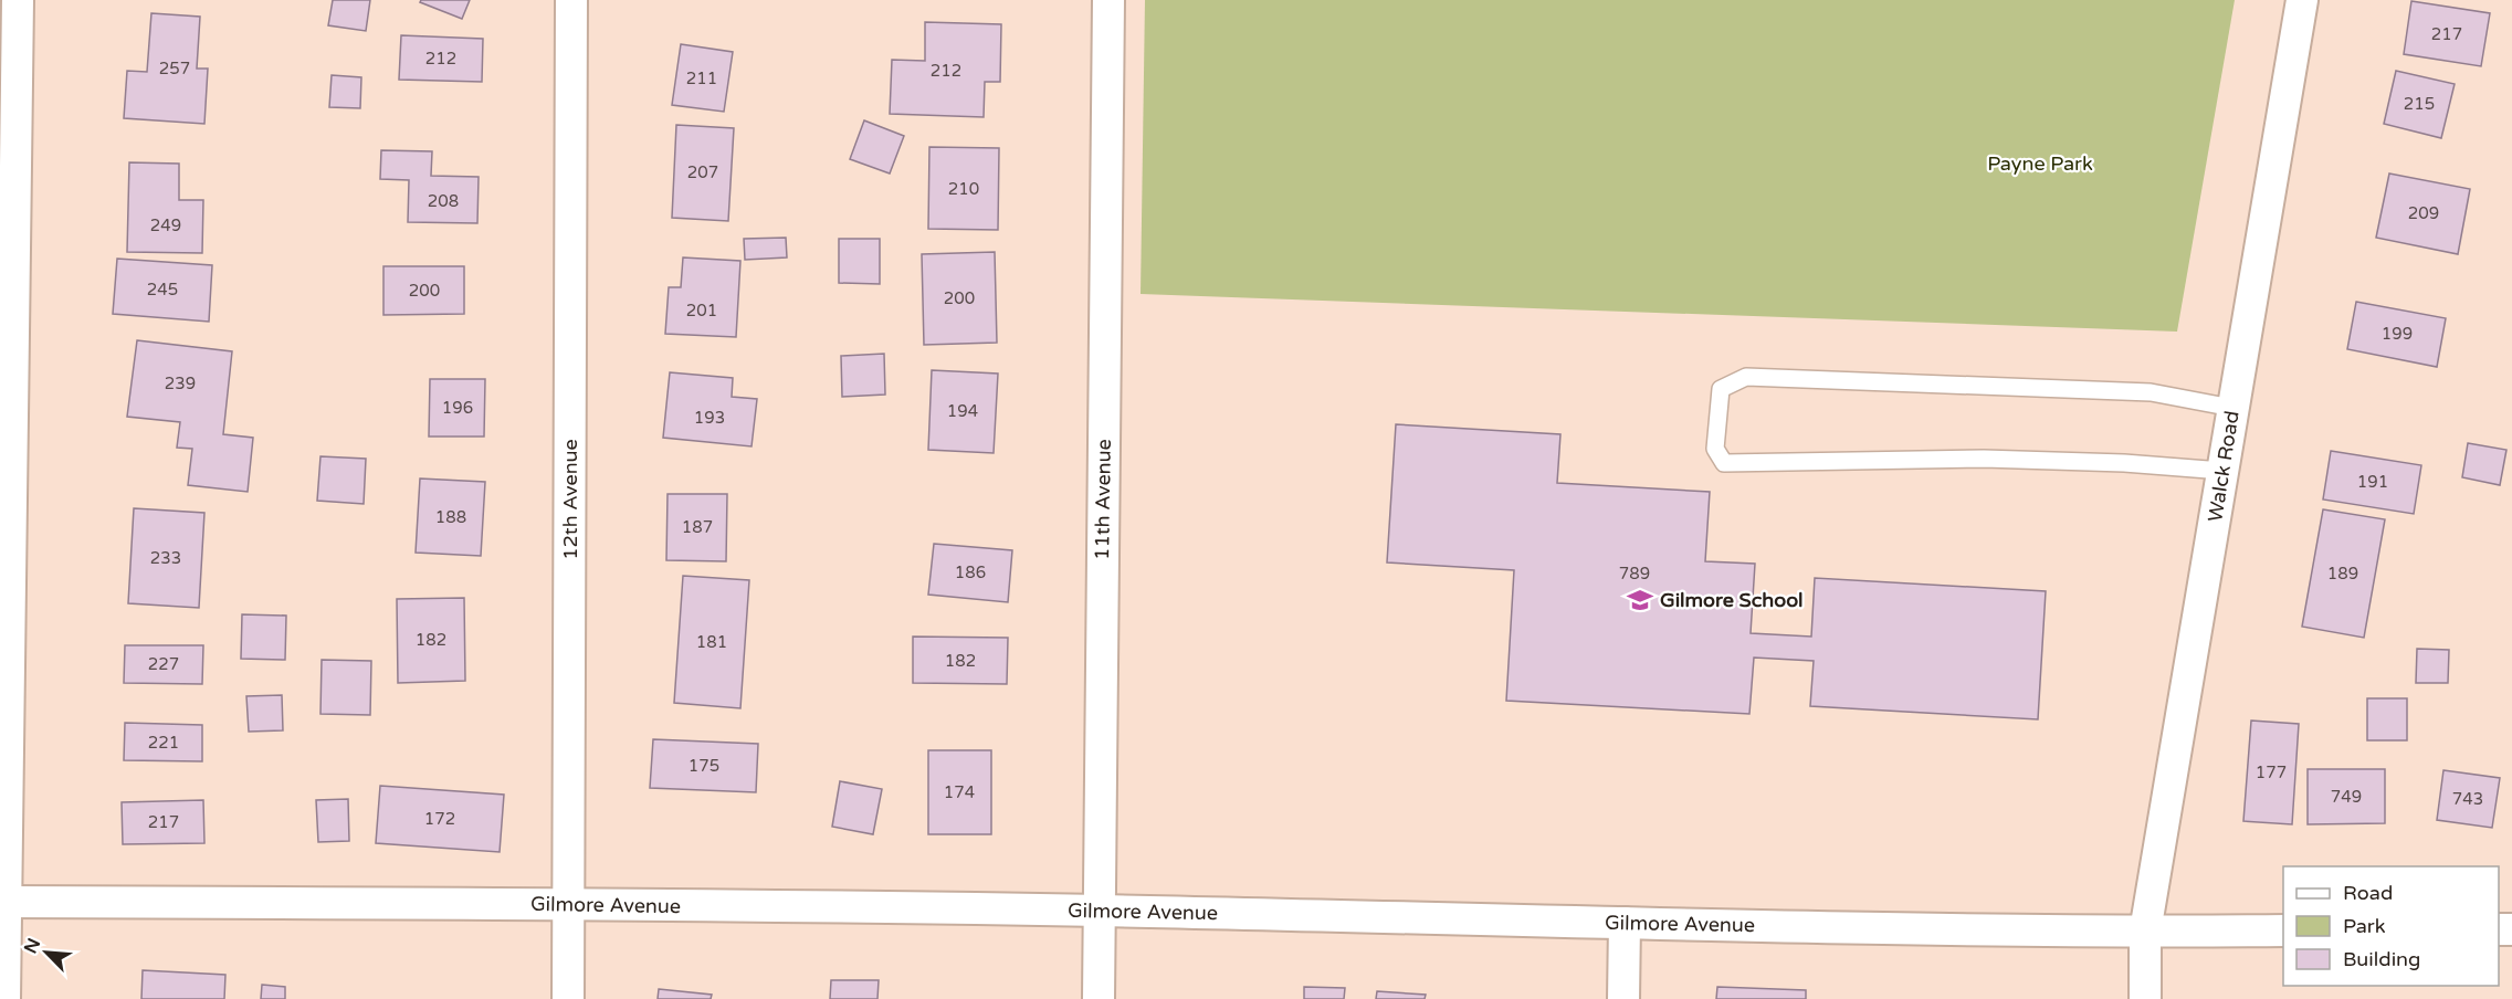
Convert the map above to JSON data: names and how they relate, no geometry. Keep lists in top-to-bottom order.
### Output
{
  "streets": {
    "street": [
      "Walck Road",
      "12th Avenue",
      "11th Avenue",
      "Gilmore Avenue"
    ]
  },
  "crossings": [
    ["Walck Road", "Gilmore Avenue"],
    ["12th Avenue", "Gilmore Avenue"],
    ["11th Avenue", "Gilmore Avenue"]
  ],
  "parks": ["Payne Park"],
  "places": {
    "school or university": ["Gilmore School"]
  },
  "house_numbers": [
    "217",
    "212",
    "257",
    "212",
    "211",
    "215",
    "207",
    "210",
    "208",
    "209",
    "249",
    "245",
    "200",
    "200",
    "201",
    "199",
    "239",
    "196",
    "194",
    "193",
    "191",
    "188",
    "187",
    "233",
    "186",
    "789",
    "189",
    "182",
    "181",
    "182",
    "227",
    "221",
    "175",
    "177",
    "174",
    "749",
    "743",
    "172",
    "217"
  ],
  "legend": ["Road", "Park", "Building"],
  "north": "top left"
}
